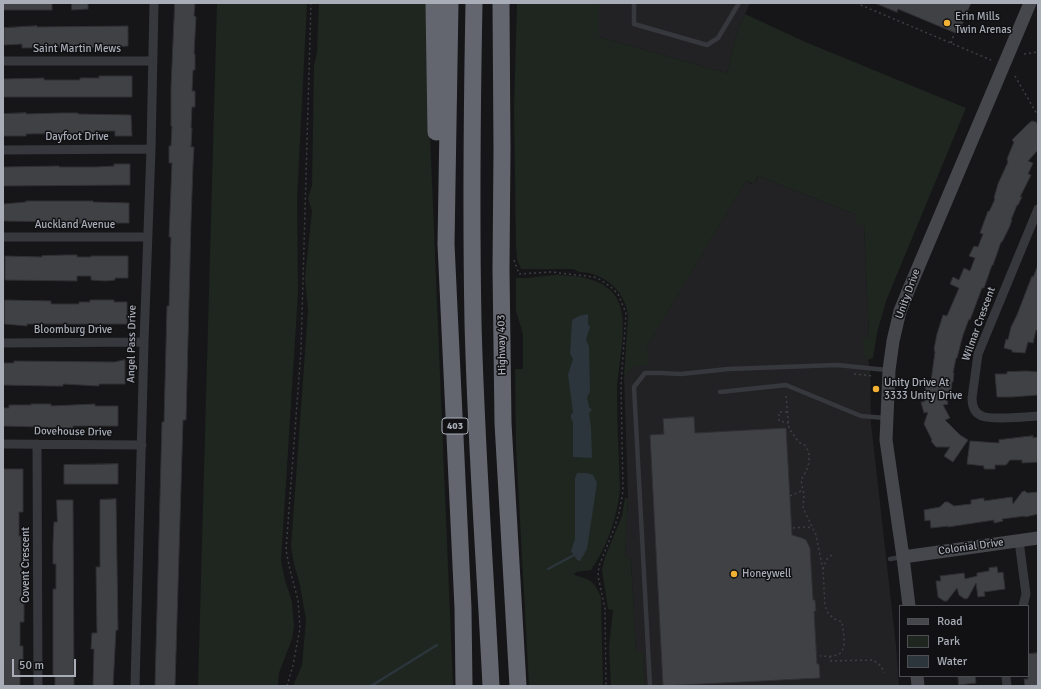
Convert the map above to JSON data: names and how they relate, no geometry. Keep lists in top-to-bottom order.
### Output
{
  "streets": {
    "highway": ["Highway 403", "403"],
    "street": [
      "Saint Martin Mews",
      "Dayfoot Drive",
      "Auckland Avenue",
      "Unity Drive",
      "Wilmar Crescent",
      "Bloomburg Drive",
      "Angel Pass Drive",
      "Dovehouse Drive",
      "Colonial Drive",
      "Covent Crescent"
    ]
  },
  "crossings": [
    ["Saint Martin Mews", "Angel Pass Drive"],
    ["Dayfoot Drive", "Angel Pass Drive"],
    ["Auckland Avenue", "Angel Pass Drive"],
    ["Unity Drive", "Colonial Drive"],
    ["Bloomburg Drive", "Angel Pass Drive"],
    ["Angel Pass Drive", "Dovehouse Drive"],
    ["Dovehouse Drive", "Covent Crescent"]
  ],
  "places": ["Erin Mills Twin Arenas", "Unity Drive At 3333 Unity Drive", "Honeywell"],
  "legend": ["Road", "Park", "Water"],
  "scale_bar": "50 m"
}
